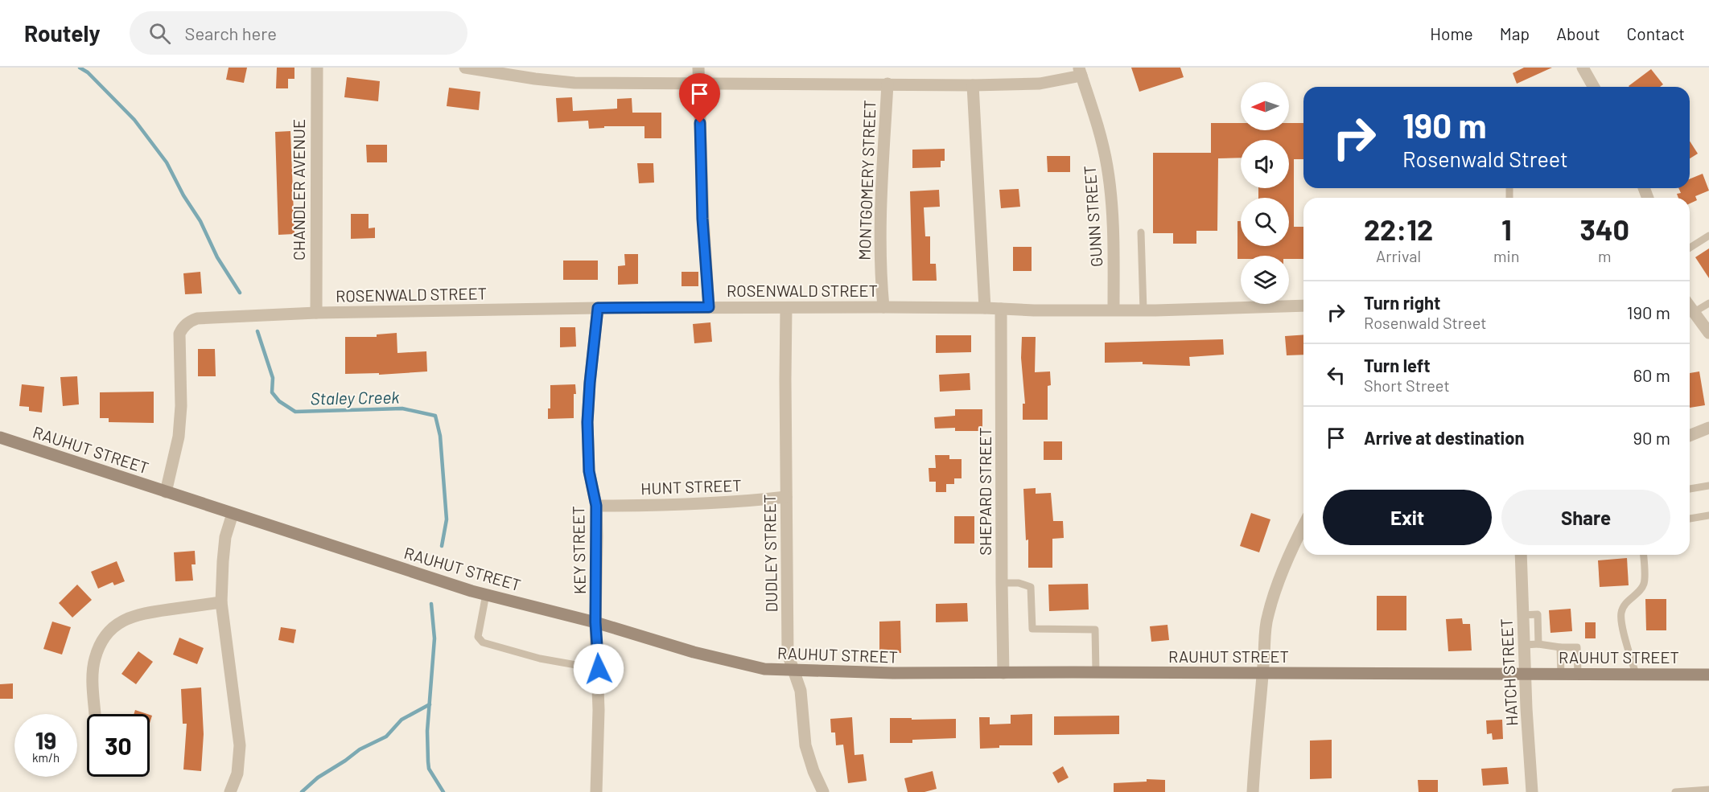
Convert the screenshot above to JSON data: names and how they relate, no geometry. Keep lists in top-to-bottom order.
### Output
{
  "streets": {
    "main road": ["RAUHUT STREET"],
    "street": [
      "MONTGOMERY STREET",
      "CHANDLER AVENUE",
      "GUNN STREET",
      "ROSENWALD STREET",
      "HUNT STREET",
      "SHEPARD STREET",
      "KEY STREET",
      "DUDLEY STREET",
      "HATCH STREET"
    ]
  },
  "crossings": [
    ["MONTGOMERY STREET", "ROSENWALD STREET"],
    ["CHANDLER AVENUE", "ROSENWALD STREET"],
    ["GUNN STREET", "ROSENWALD STREET"],
    ["ROSENWALD STREET", "RAUHUT STREET"],
    ["ROSENWALD STREET", "SHEPARD STREET"],
    ["ROSENWALD STREET", "KEY STREET"],
    ["ROSENWALD STREET", "DUDLEY STREET"],
    ["RAUHUT STREET", "SHEPARD STREET"],
    ["RAUHUT STREET", "KEY STREET"],
    ["RAUHUT STREET", "DUDLEY STREET"],
    ["RAUHUT STREET", "HATCH STREET"],
    ["HUNT STREET", "KEY STREET"],
    ["HUNT STREET", "DUDLEY STREET"]
  ],
  "water": ["Staley Creek"],
  "north": "left",
  "page": {
    "header": "Routely",
    "search": "Search here",
    "nav": [
      "Home",
      "Map",
      "About",
      "Contact"
    ],
    "turn": ["190 m", "Rosenwald Street"],
    "eta": [
      "22:12",
      "Arrival",
      "1",
      "min",
      "340",
      "m"
    ],
    "list": [
      {
        "name": "Turn right",
        "note": "Rosenwald Street",
        "value": "190 m"
      },
      {
        "name": "Turn left",
        "note": "Short Street",
        "value": "60 m"
      },
      {
        "name": "Arrive at destination",
        "value": "90 m"
      }
    ],
    "buttons": ["Exit", "Share"],
    "speed": "19 km/h",
    "limit": "30"
  }
}
